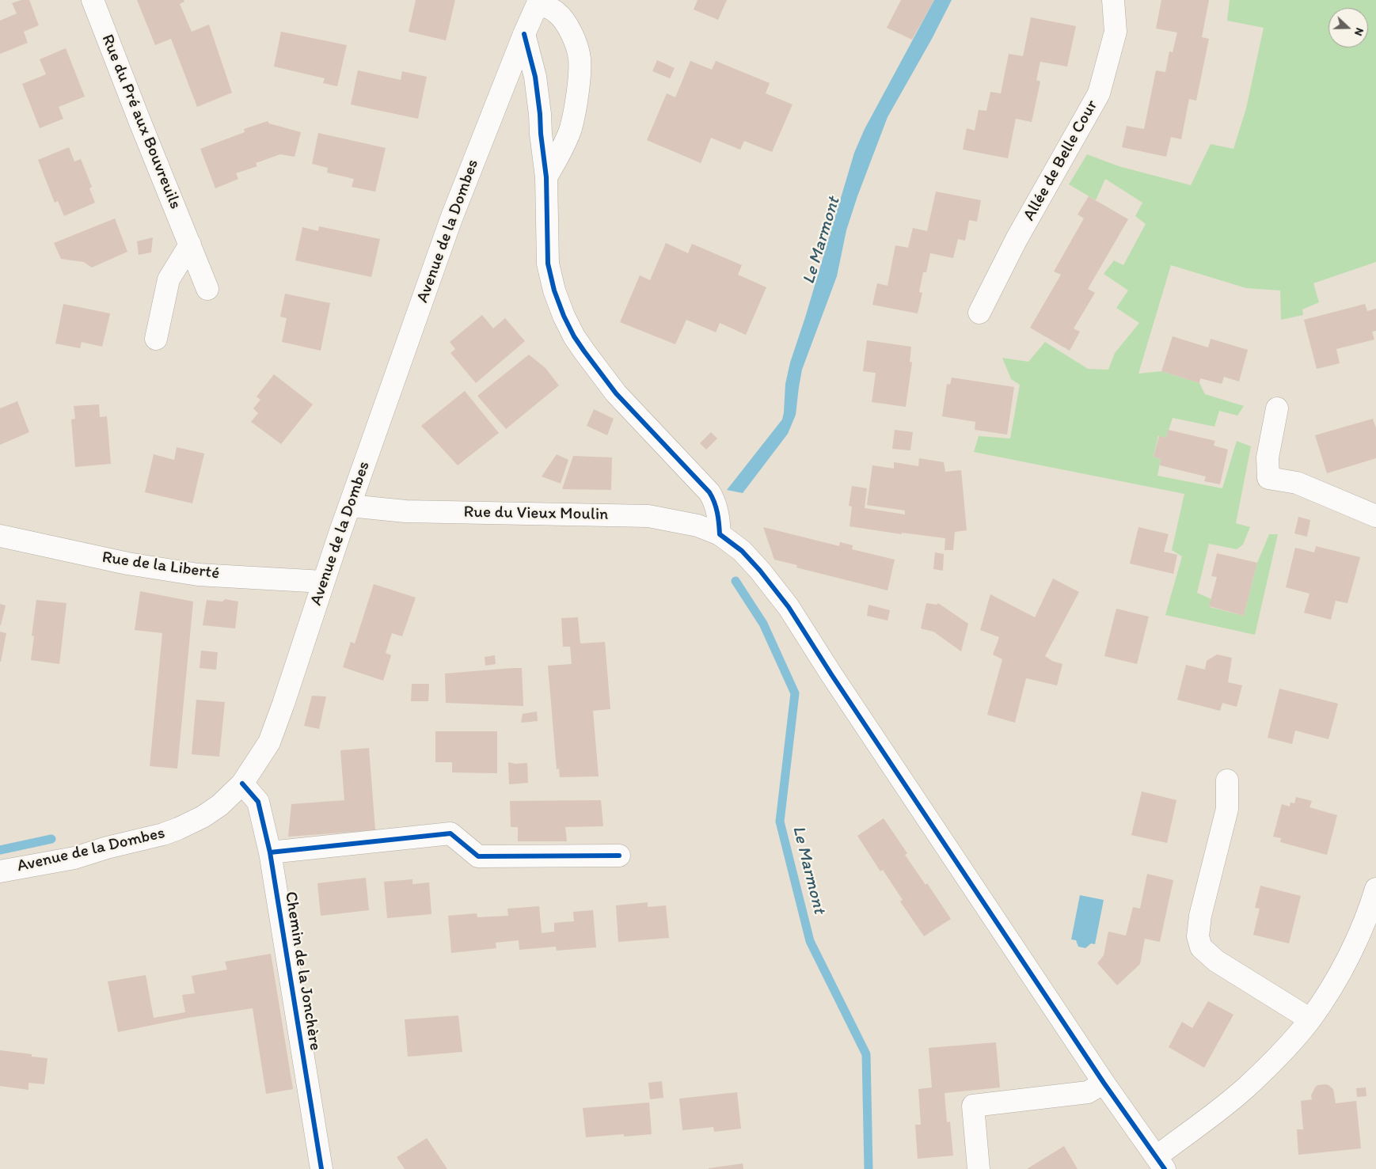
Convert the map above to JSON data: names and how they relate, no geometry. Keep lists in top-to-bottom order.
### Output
{
  "streets": {
    "street": [
      "Rue du Pré aux Bouvreuils",
      "Allée de Belle Cour",
      "Avenue de la Dombes",
      "Rue du Vieux Moulin",
      "Rue de la Liberté",
      "Chemin de la Jonchère"
    ]
  },
  "crossings": [
    ["Avenue de la Dombes", "Rue du Vieux Moulin"],
    ["Avenue de la Dombes", "Rue de la Liberté"],
    ["Avenue de la Dombes", "Chemin de la Jonchère"]
  ],
  "water": ["Le Marmont"],
  "north": "right"
}
